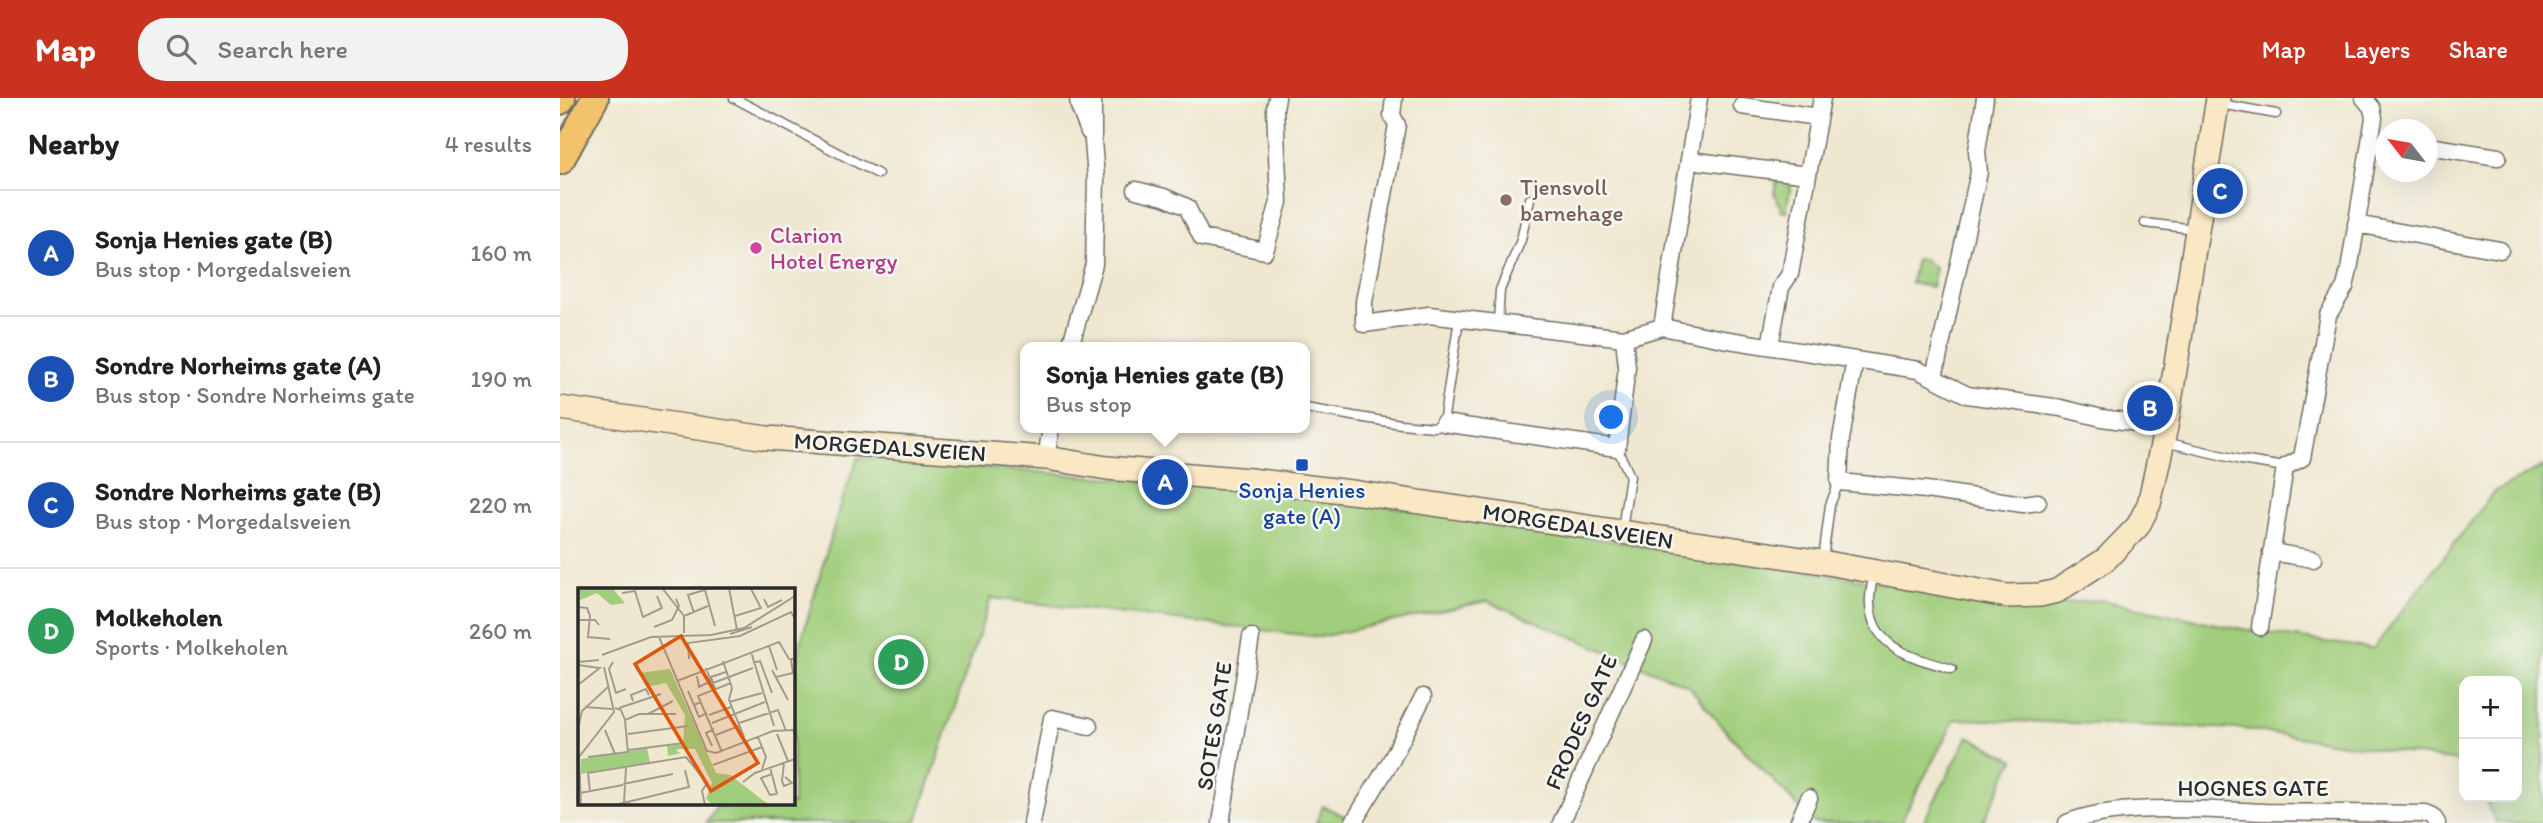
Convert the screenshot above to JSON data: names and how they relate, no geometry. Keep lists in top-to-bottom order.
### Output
{
  "streets": {
    "street": [
      "MORGEDALSVEIEN",
      "FRODES GATE",
      "SOTES GATE",
      "HOGNES GATE"
    ]
  },
  "places": {
    "other": ["Tjensvoll barnehage", "Clarion Hotel Energy"],
    "transit": ["Sonja Henies gate (A)"]
  },
  "north": "top left",
  "page": {
    "header": "Map",
    "search": "Search here",
    "nav": ["Map", "Layers", "Share"],
    "heading": ["Nearby", "4 results"],
    "pins": [
      "C",
      "B",
      "A",
      "D"
    ],
    "list": [
      {
        "mark": "A",
        "name": "Sonja Henies gate (B)",
        "note": "Bus stop · Morgedalsveien",
        "value": "160 m"
      },
      {
        "mark": "B",
        "name": "Sondre Norheims gate (A)",
        "note": "Bus stop · Sondre Norheims gate",
        "value": "190 m"
      },
      {
        "mark": "C",
        "name": "Sondre Norheims gate (B)",
        "note": "Bus stop · Morgedalsveien",
        "value": "220 m"
      },
      {
        "mark": "D",
        "name": "Molkeholen",
        "note": "Sports · Molkeholen",
        "value": "260 m"
      }
    ],
    "popup": ["Sonja Henies gate (B)", "Bus stop"],
    "map_buttons": ["+", "−"]
  }
}
